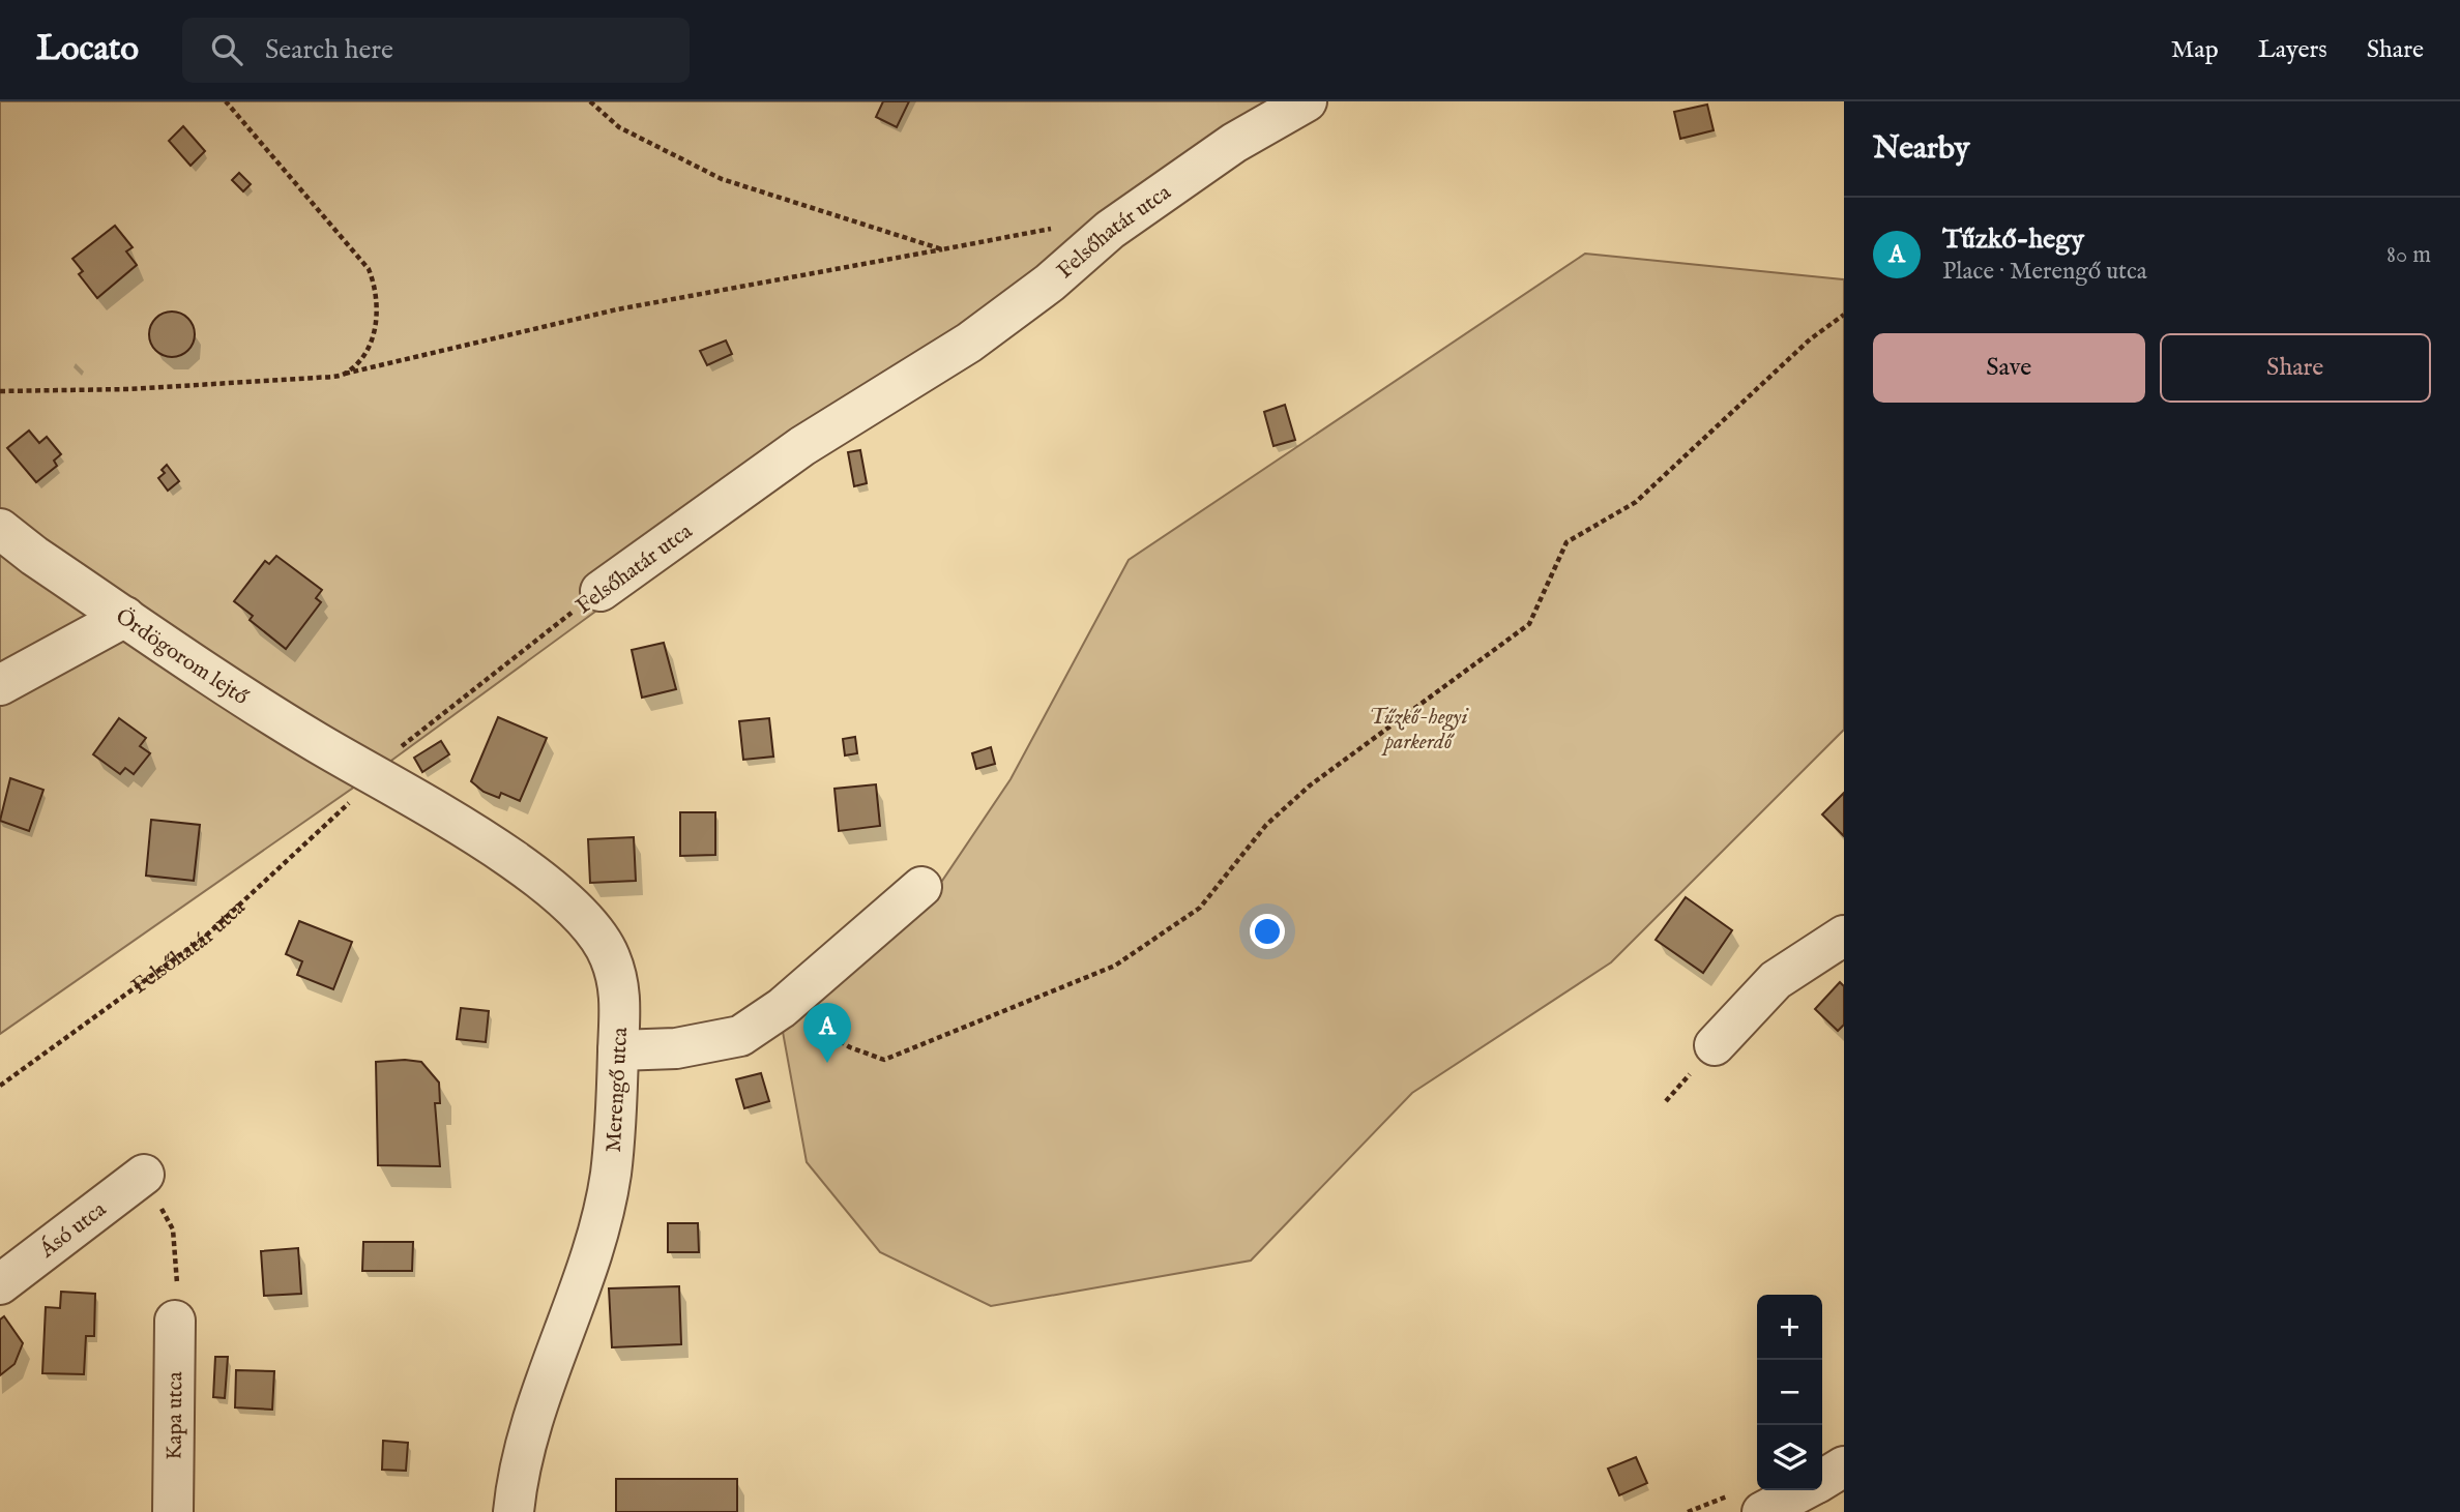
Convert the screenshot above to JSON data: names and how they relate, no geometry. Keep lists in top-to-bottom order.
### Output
{
  "streets": {
    "street": [
      "Felsőhatár utca",
      "Ördögorom lejtő",
      "Merengő utca",
      "Ásó utca",
      "Kapa utca"
    ]
  },
  "crossings": [
    ["Felsőhatár utca", "Ördögorom lejtő"],
    ["Felsőhatár utca", "Merengő utca"],
    ["Ördögorom lejtő", "Merengő utca"]
  ],
  "parks": ["Tűzkő-hegyi parkerdő"],
  "page": {
    "header": "Locato",
    "search": "Search here",
    "nav": ["Map", "Layers", "Share"],
    "heading": "Nearby",
    "list": [
      {
        "mark": "A",
        "name": "Tűzkő-hegy",
        "note": "Place · Merengő utca",
        "value": "80 m"
      }
    ],
    "buttons": ["Save", "Share"],
    "pins": "A",
    "map_buttons": ["+", "−"]
  }
}
